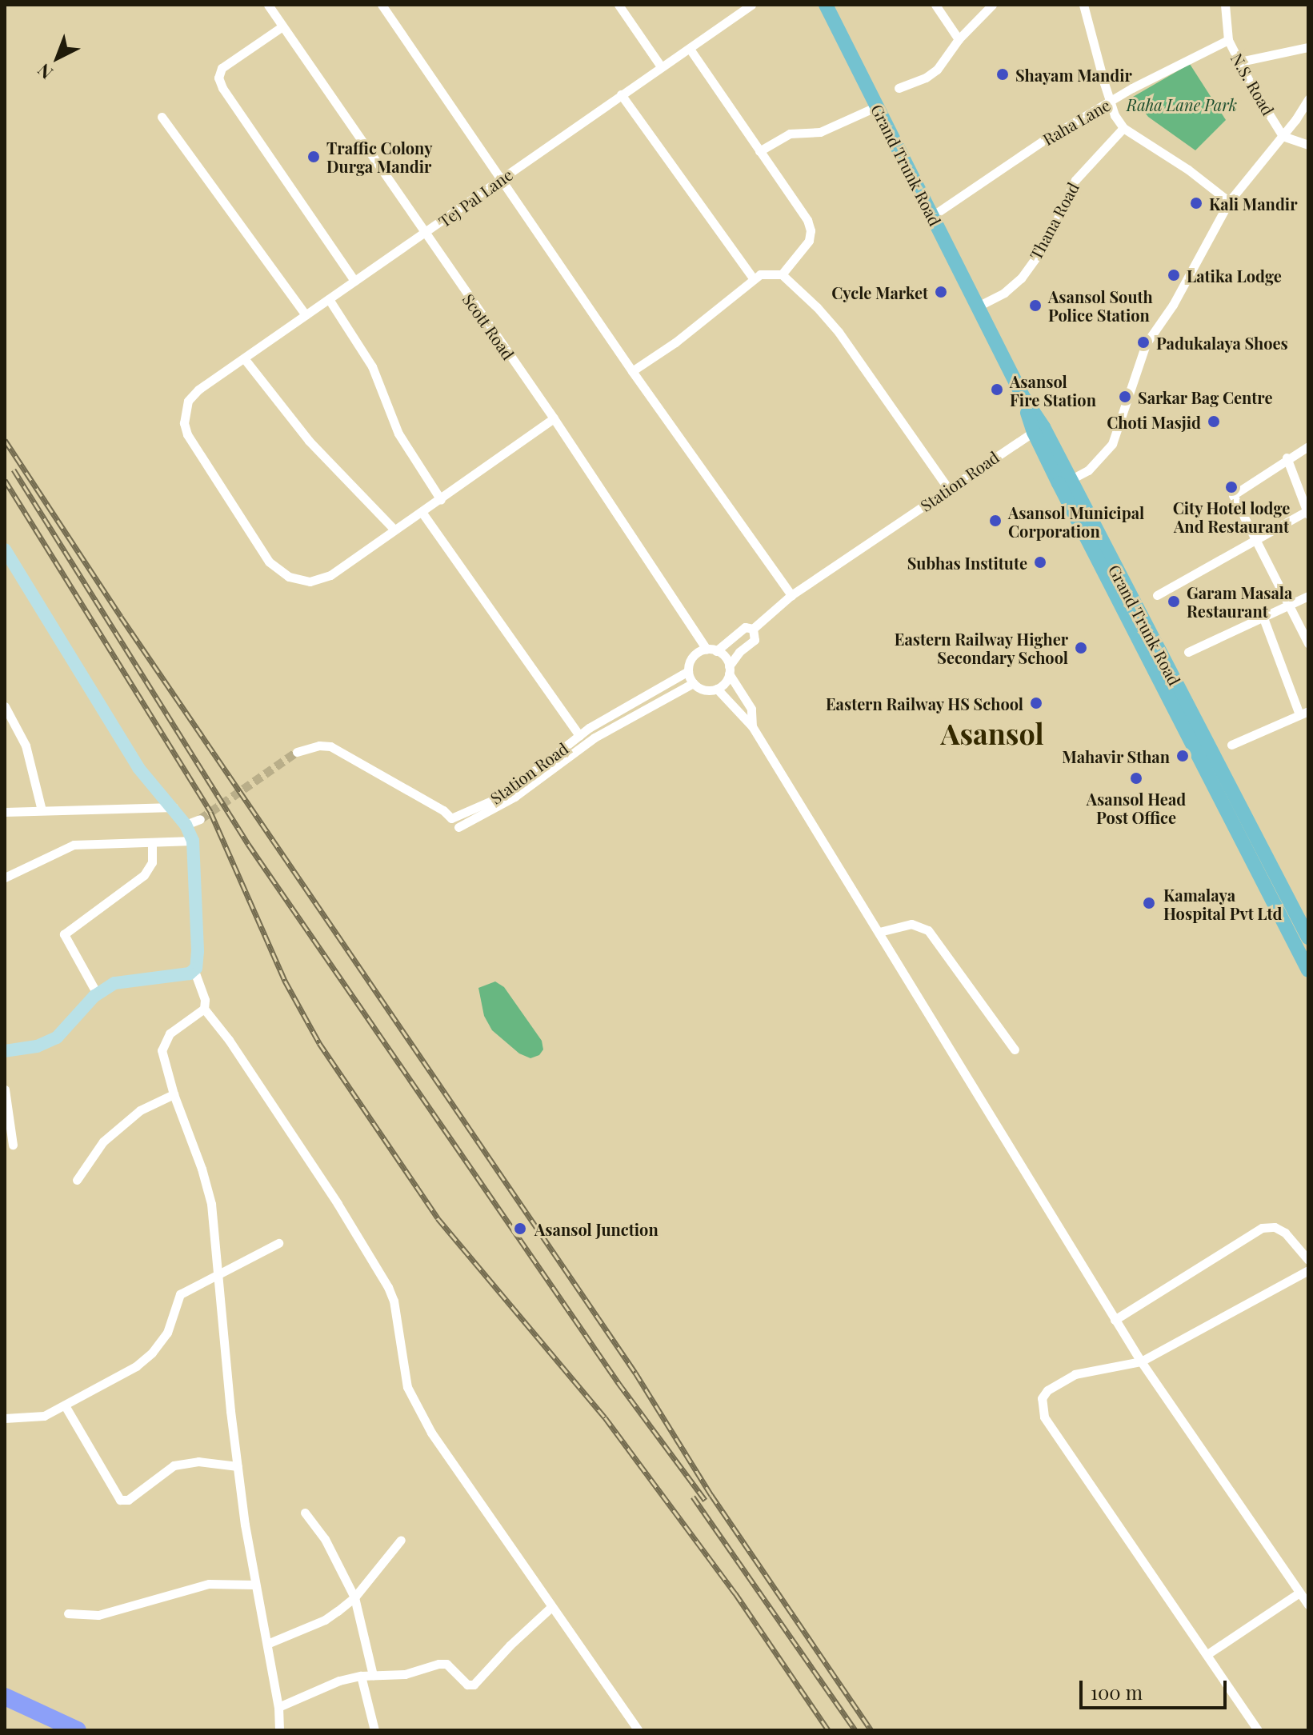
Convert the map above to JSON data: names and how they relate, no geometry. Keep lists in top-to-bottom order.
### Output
{
  "streets": {
    "main road": ["Grand Trunk Road"],
    "street": [
      "N.S. Road",
      "Raha Lane",
      "Tej Pal Lane",
      "Thana Road",
      "Scott Road",
      "Station Road"
    ]
  },
  "crossings": [
    ["N.S. Road", "Raha Lane"],
    ["Raha Lane", "Grand Trunk Road"],
    ["Grand Trunk Road", "Thana Road"],
    ["Grand Trunk Road", "Station Road"],
    ["Tej Pal Lane", "Scott Road"],
    ["Scott Road", "Station Road"]
  ],
  "districts": ["Asansol"],
  "parks": ["Raha Lane Park"],
  "places": [
    "Shayam Mandir",
    "Traffic Colony Durga Mandir",
    "Kali Mandir",
    "Latika Lodge",
    "Cycle Market",
    "Asansol South Police Station",
    "Padukalaya Shoes",
    "Asansol Fire Station",
    "Sarkar Bag Centre",
    "Choti Masjid",
    "City Hotel lodge And Restaurant",
    "Asansol Municipal Corporation",
    "Subhas Institute",
    "Garam Masala Restaurant",
    "Eastern Railway Higher Secondary School",
    "Eastern Railway HS School",
    "Mahavir Sthan",
    "Asansol Head Post Office",
    "Kamalaya Hospital Pvt Ltd",
    "Asansol Junction"
  ],
  "scale_bar": "100 m",
  "north": "bottom left"
}
